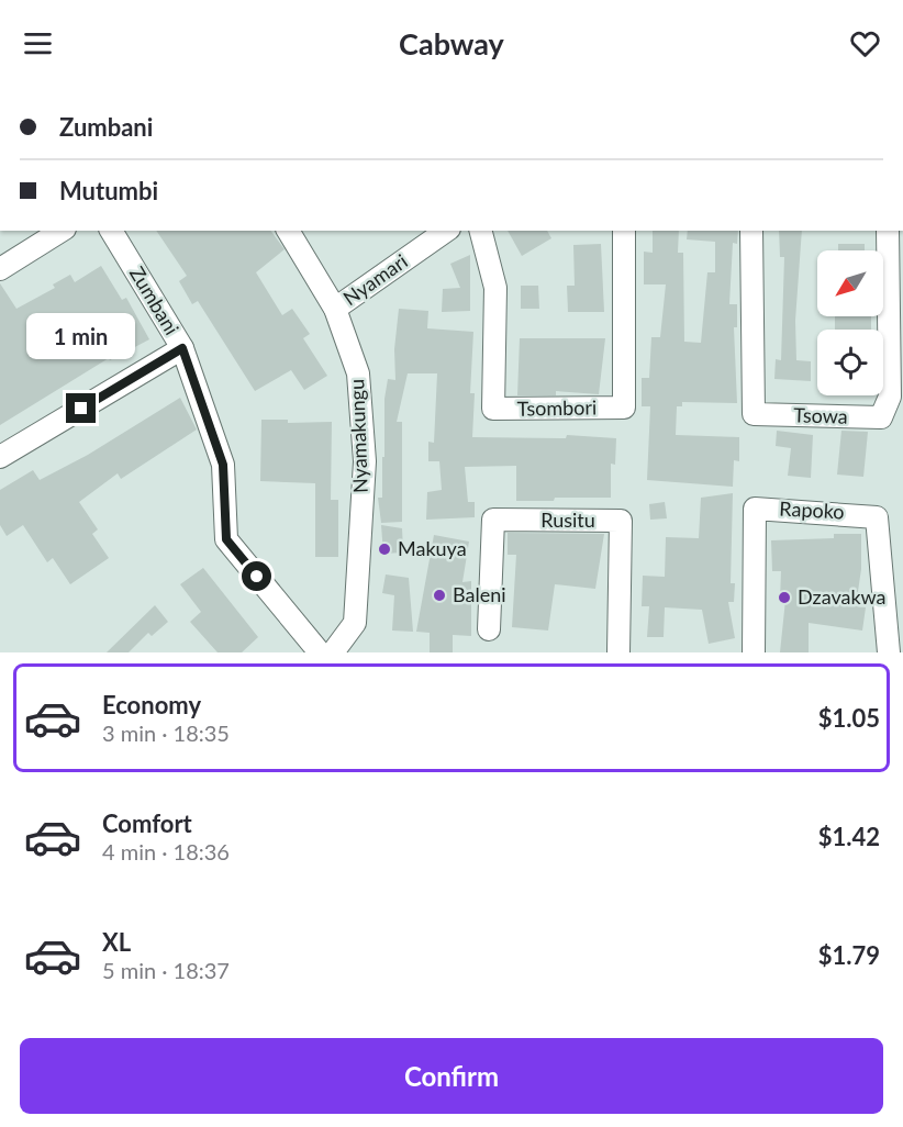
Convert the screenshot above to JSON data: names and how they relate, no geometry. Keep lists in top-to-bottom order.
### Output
{
  "streets": {
    "street": [
      "Nyamari",
      "Zumbani",
      "Tsombori",
      "Tsowa",
      "Nyamakungu",
      "Rapoko",
      "Rusitu"
    ]
  },
  "crossings": [
    ["Nyamari", "Nyamakungu"]
  ],
  "places": ["Makuya", "Baleni", "Dzavakwa"],
  "north": "bottom left",
  "page": {
    "header": "Cabway",
    "banner": ["Zumbani", "Mutumbi"],
    "bubble": "1 min",
    "list": [
      {
        "name": "Economy",
        "note": "3 min · 18:35",
        "value": "$1.05"
      },
      {
        "name": "Comfort",
        "note": "4 min · 18:36",
        "value": "$1.42"
      },
      {
        "name": "XL",
        "note": "5 min · 18:37",
        "value": "$1.79"
      }
    ],
    "buttons": "Confirm"
  }
}
